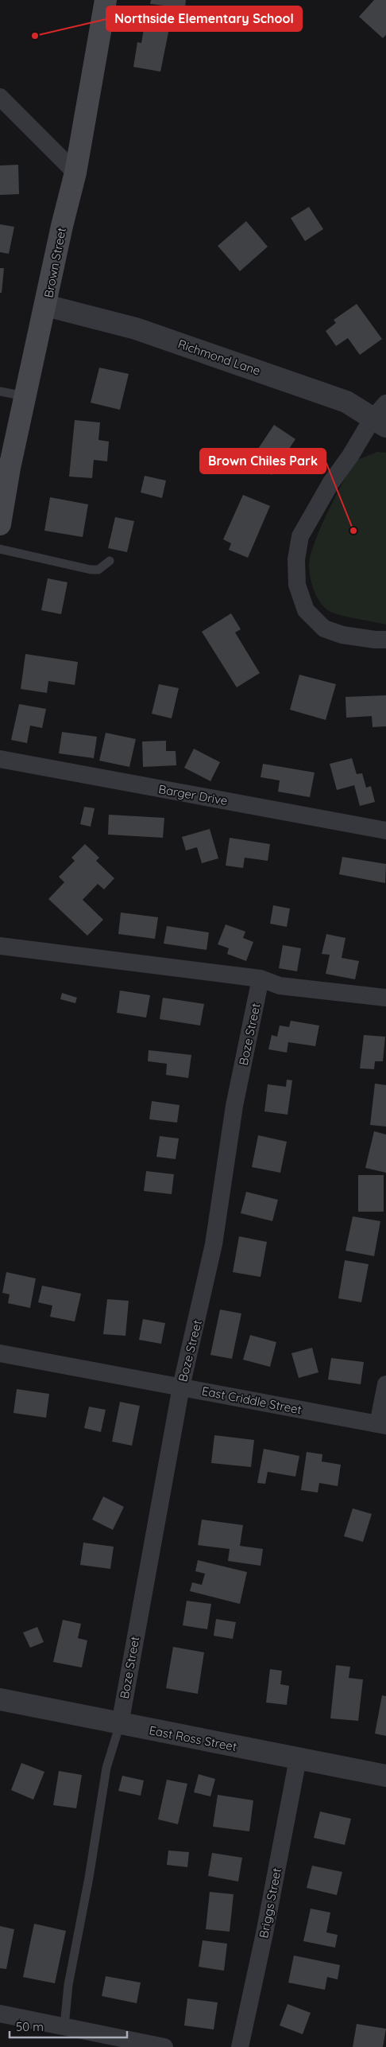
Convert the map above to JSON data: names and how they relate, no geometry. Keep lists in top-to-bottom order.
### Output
{
  "streets": {
    "main road": ["Brown Street"],
    "street": [
      "Richmond Lane",
      "Barger Drive",
      "Boze Street",
      "East Criddle Street",
      "East Ross Street",
      "Briggs Street"
    ]
  },
  "crossings": [
    ["Brown Street", "Richmond Lane"],
    ["Boze Street", "East Criddle Street"],
    ["Boze Street", "East Ross Street"],
    ["East Ross Street", "Briggs Street"]
  ],
  "places": ["Northside Elementary School", "Brown Chiles Park"],
  "scale_bar": "50 m"
}
